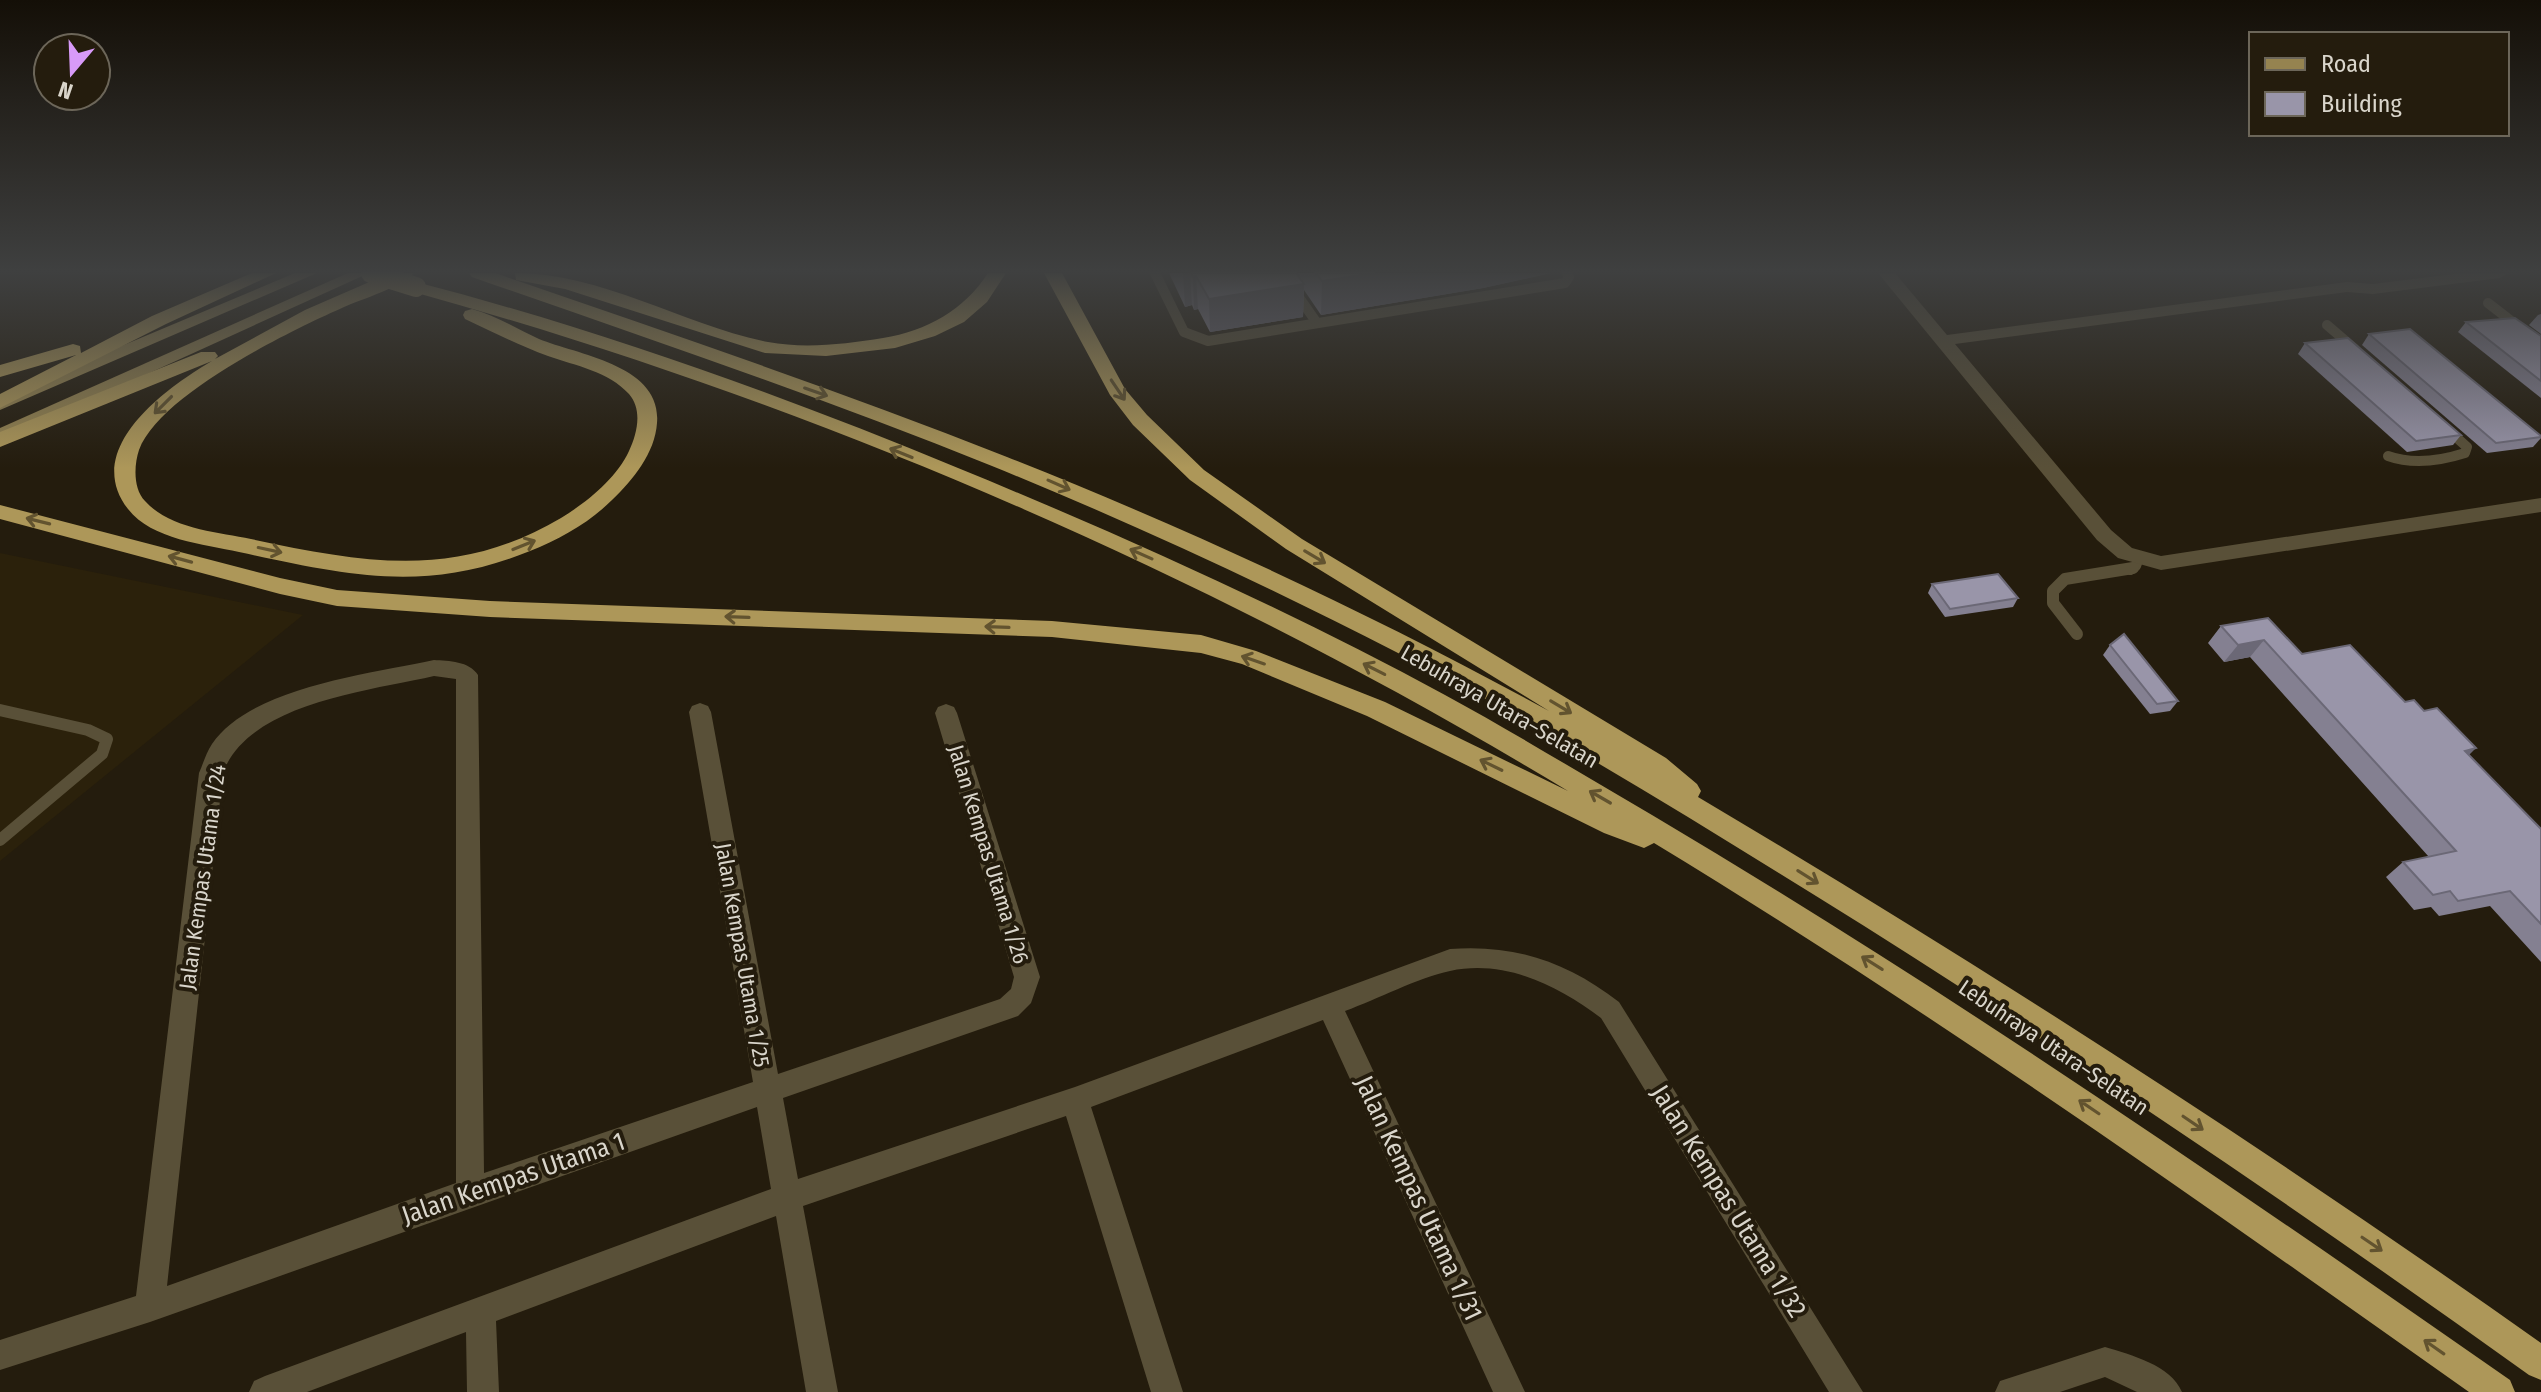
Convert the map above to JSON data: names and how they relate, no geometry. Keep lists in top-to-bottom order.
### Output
{
  "streets": {
    "highway": ["Lebuhraya Utara–Selatan"],
    "street": [
      "Jalan Kempas Utama 1/26",
      "Jalan Kempas Utama 1/24",
      "Jalan Kempas Utama 1/25",
      "Jalan Kempas Utama 1",
      "Jalan Kempas Utama 1/31",
      "Jalan Kempas Utama 1/32"
    ]
  },
  "crossings": [
    ["Jalan Kempas Utama 1/26", "Jalan Kempas Utama 1"],
    ["Jalan Kempas Utama 1/24", "Jalan Kempas Utama 1"],
    ["Jalan Kempas Utama 1/25", "Jalan Kempas Utama 1"],
    ["Jalan Kempas Utama 1/31", "Jalan Kempas Utama 1/32"]
  ],
  "legend": ["Road", "Building"],
  "north": "bottom"
}
